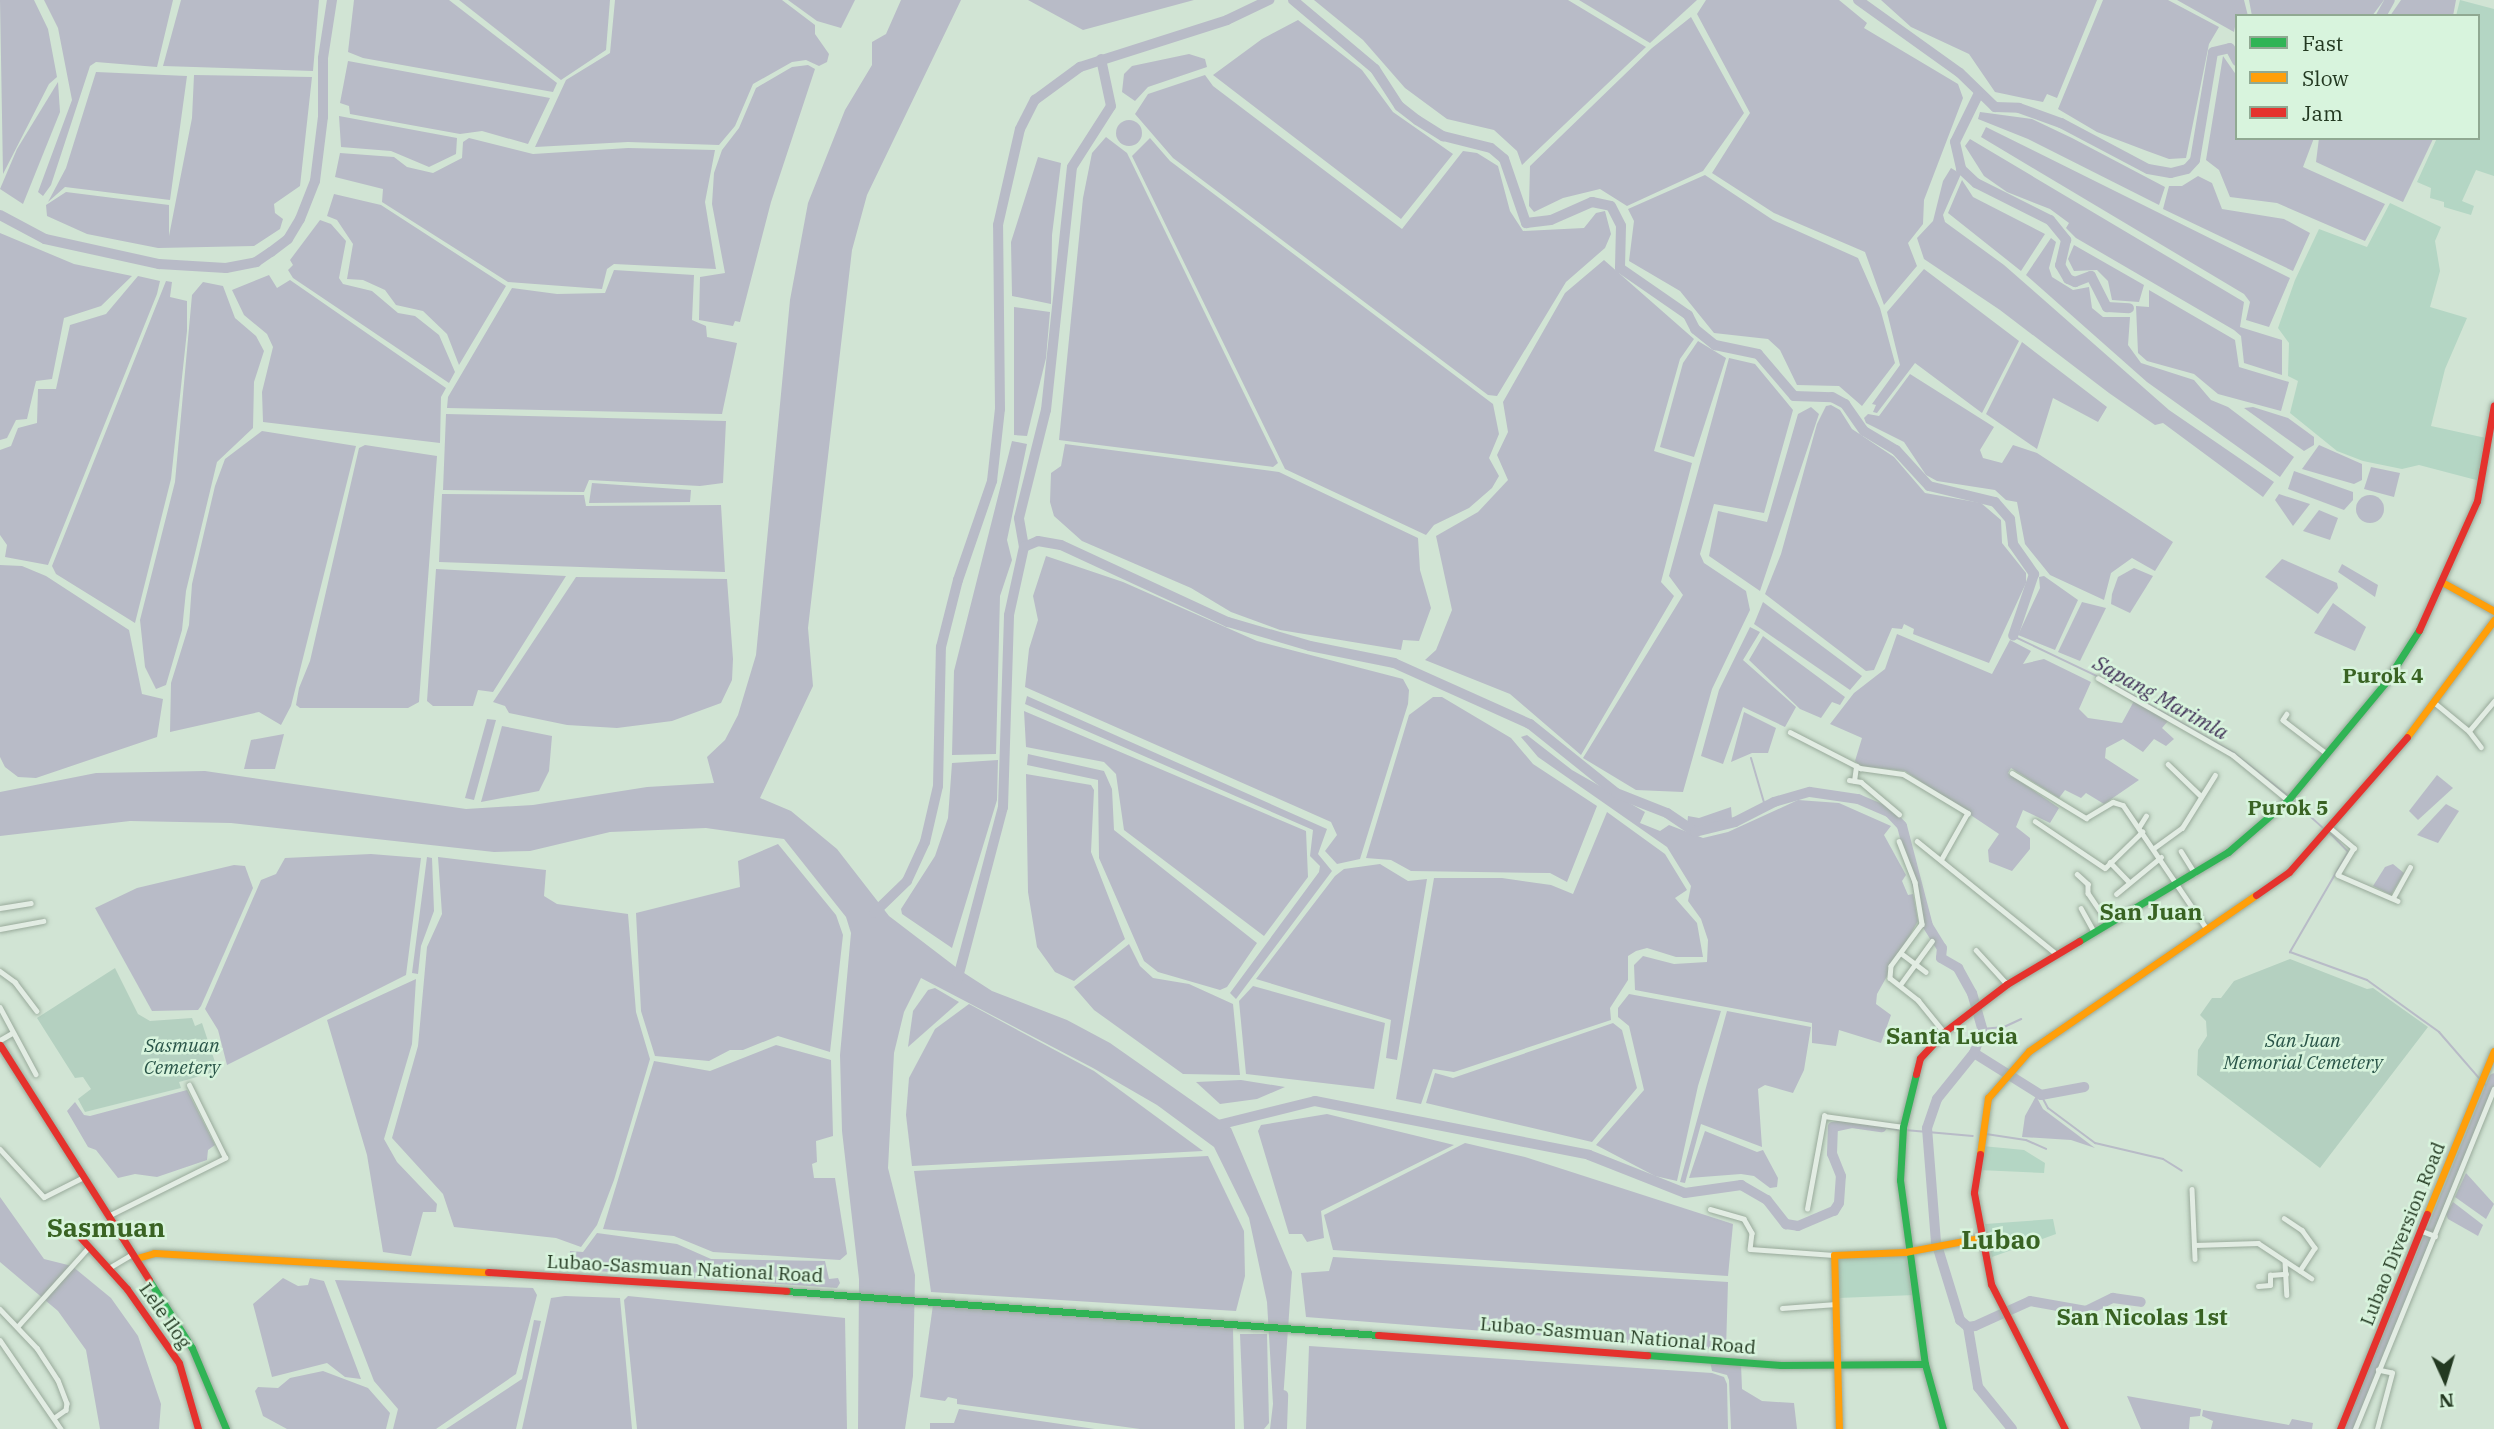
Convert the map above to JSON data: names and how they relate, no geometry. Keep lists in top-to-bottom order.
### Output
{
  "streets": {
    "main road": ["Lubao Diversion Road", "Lubao-Sasmuan National Road", "Lele Ilog"]
  },
  "districts": [
    "Purok 4",
    "Purok 5",
    "San Juan",
    "Santa Lucia",
    "Sasmuan",
    "Lubao",
    "San Nicolas 1st"
  ],
  "water": ["Sapang Marimla"],
  "parks": ["San Juan Memorial Cemetery", "Sasmuan Cemetery"],
  "legend": ["Fast", "Slow", "Jam"],
  "north": "bottom"
}
